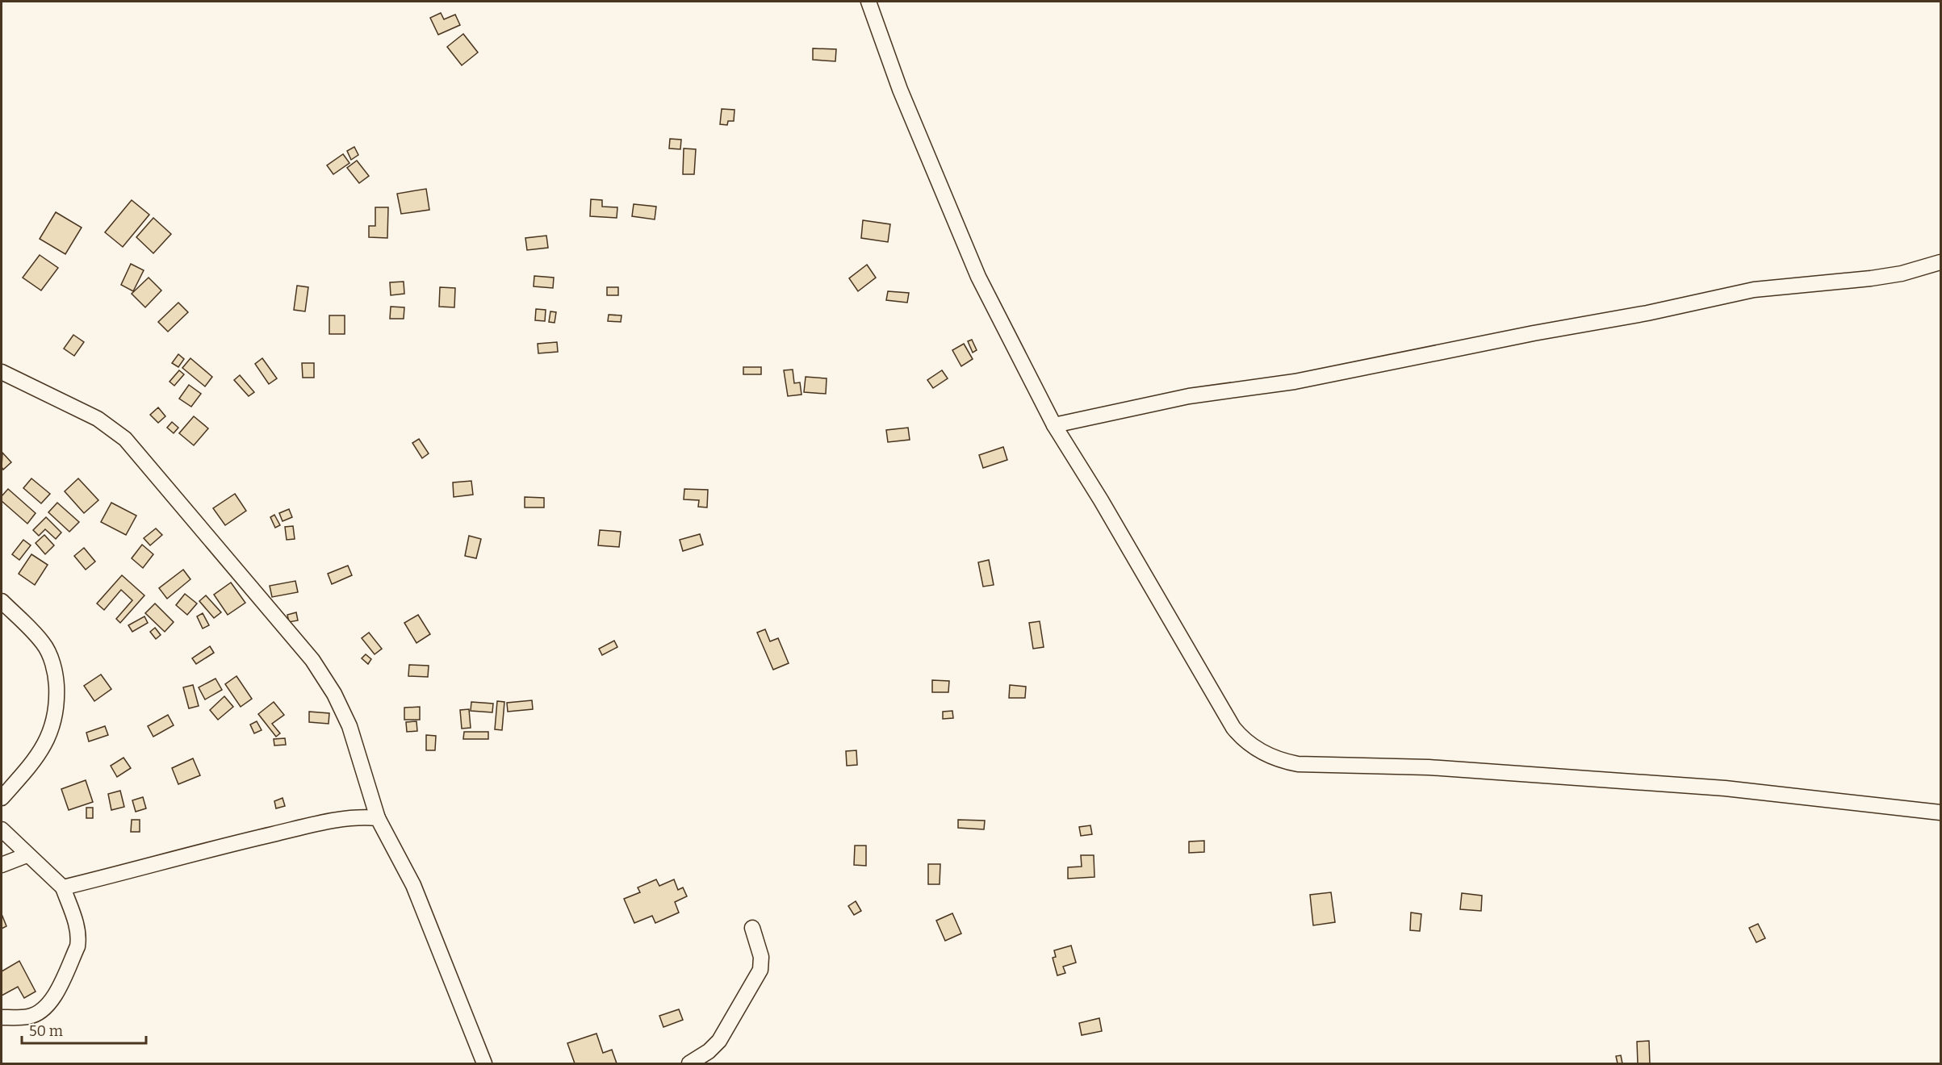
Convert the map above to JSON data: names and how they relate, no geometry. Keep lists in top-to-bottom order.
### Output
{
  "scale_bar": "50 m"
}
